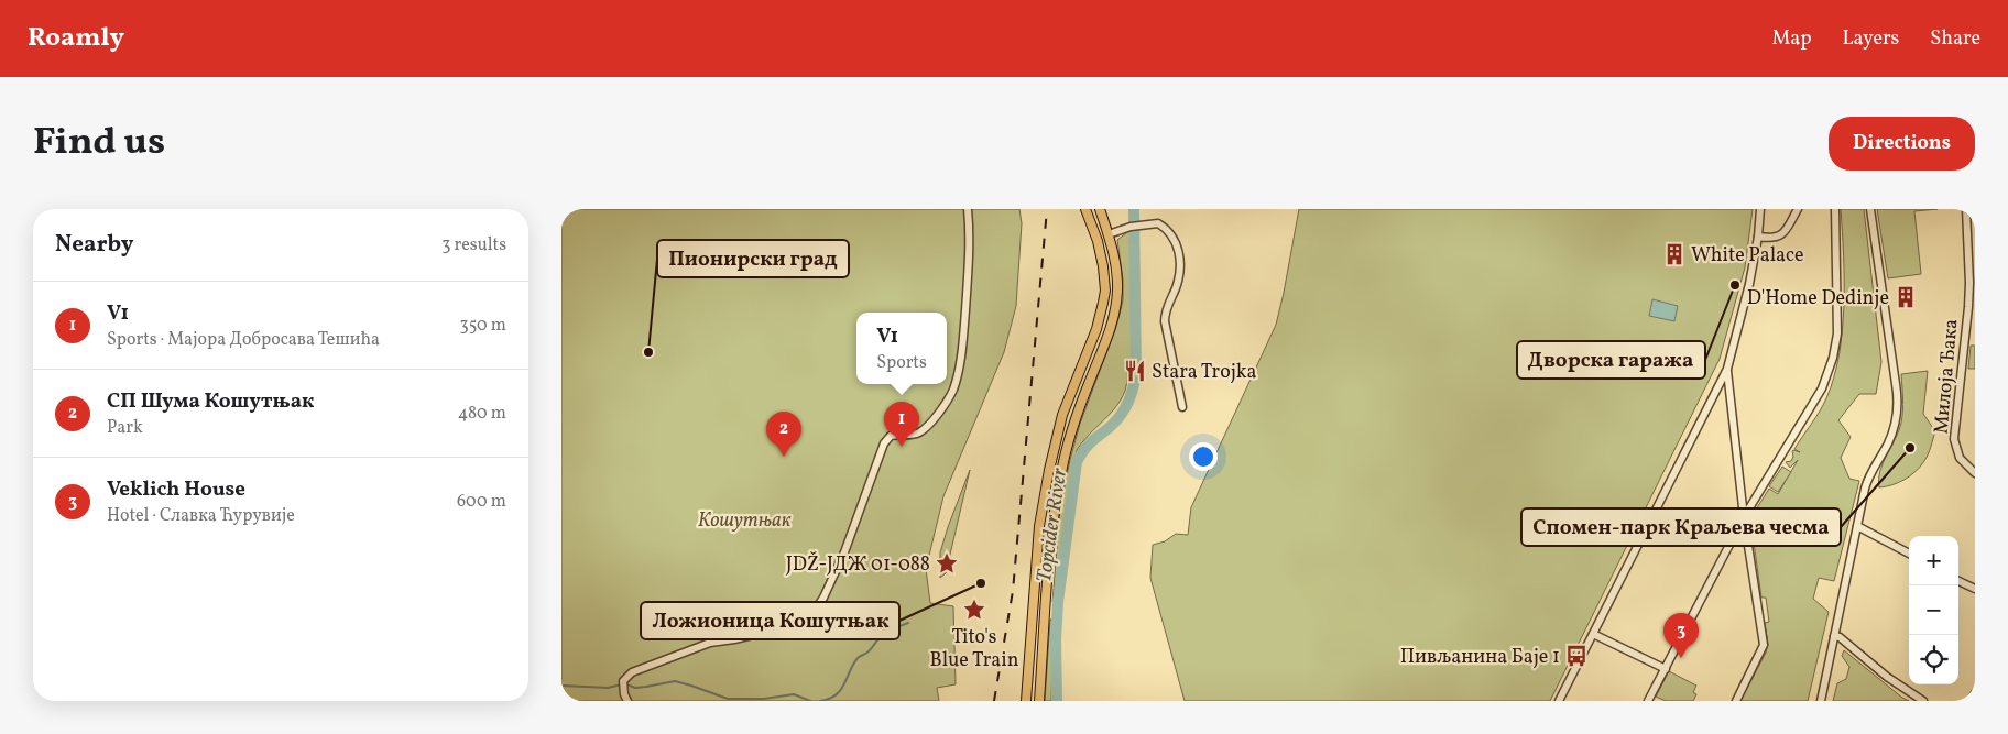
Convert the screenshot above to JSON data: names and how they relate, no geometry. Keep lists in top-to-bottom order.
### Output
{
  "streets": {
    "street": ["Милоја Ђака"]
  },
  "water": ["Topcider River"],
  "parks": ["Кошутњак"],
  "places": {
    "building": ["White Palace", "D'Home Dedinje"],
    "other": [
      "Дворска гаража",
      "Пионирски град",
      "Спомен-парк Краљева чесма",
      "Ложионица Кошутњак"
    ],
    "restaurant": ["Stara Trojka"],
    "place": ["JDŽ-JДЖ 01-088", "Tito's Blue Train"],
    "bus stop": ["Пивљанина Баје 1"]
  },
  "page": {
    "header": "Roamly",
    "nav": ["Map", "Layers", "Share"],
    "title": "Find us",
    "buttons": "Directions",
    "heading": ["Nearby", "3 results"],
    "list": [
      {
        "mark": "1",
        "name": "V1",
        "note": "Sports · Мајора Добросава Тешића",
        "value": "350 m"
      },
      {
        "mark": "2",
        "name": "СП Шума Кошутњак",
        "note": "Park",
        "value": "480 m"
      },
      {
        "mark": "3",
        "name": "Veklich House",
        "note": "Hotel · Славка Ћурувије",
        "value": "600 m"
      }
    ],
    "popup": ["V1", "Sports"],
    "pins": ["1", "2", "3"],
    "map_buttons": ["+", "−"]
  }
}
